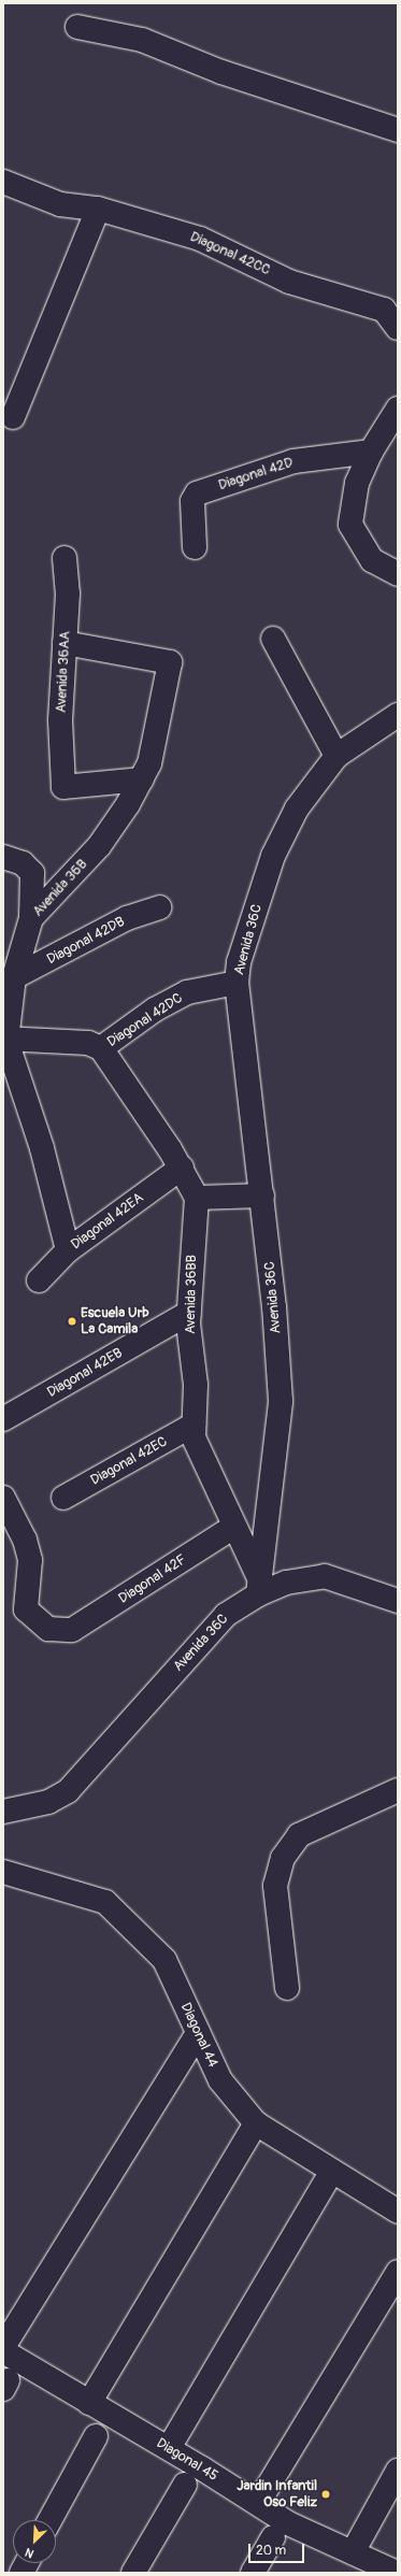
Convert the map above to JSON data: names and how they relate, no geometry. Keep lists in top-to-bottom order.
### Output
{
  "streets": {
    "street": [
      "Diagonal 42CC",
      "Diagonal 42D",
      "Avenida 36AA",
      "Avenida 36B",
      "Avenida 36C",
      "Diagonal 42DB",
      "Diagonal 42DC",
      "Diagonal 42EA",
      "Avenida 36BB",
      "Diagonal 42EB",
      "Diagonal 42EC",
      "Diagonal 42F",
      "Diagonal 44",
      "Diagonal 45"
    ]
  },
  "crossings": [
    ["Avenida 36AA", "Avenida 36B"],
    ["Avenida 36B", "Diagonal 42DB"],
    ["Avenida 36B", "Diagonal 42DC"],
    ["Avenida 36B", "Diagonal 42EA"],
    ["Avenida 36C", "Diagonal 42DC"],
    ["Avenida 36C", "Avenida 36BB"],
    ["Avenida 36BB", "Diagonal 42EB"],
    ["Avenida 36BB", "Diagonal 42EC"],
    ["Avenida 36BB", "Diagonal 42F"]
  ],
  "places": ["Escuela Urb La Camila", "Jardin Infantil Oso Feliz"],
  "scale_bar": "20 m",
  "north": "bottom left"
}
